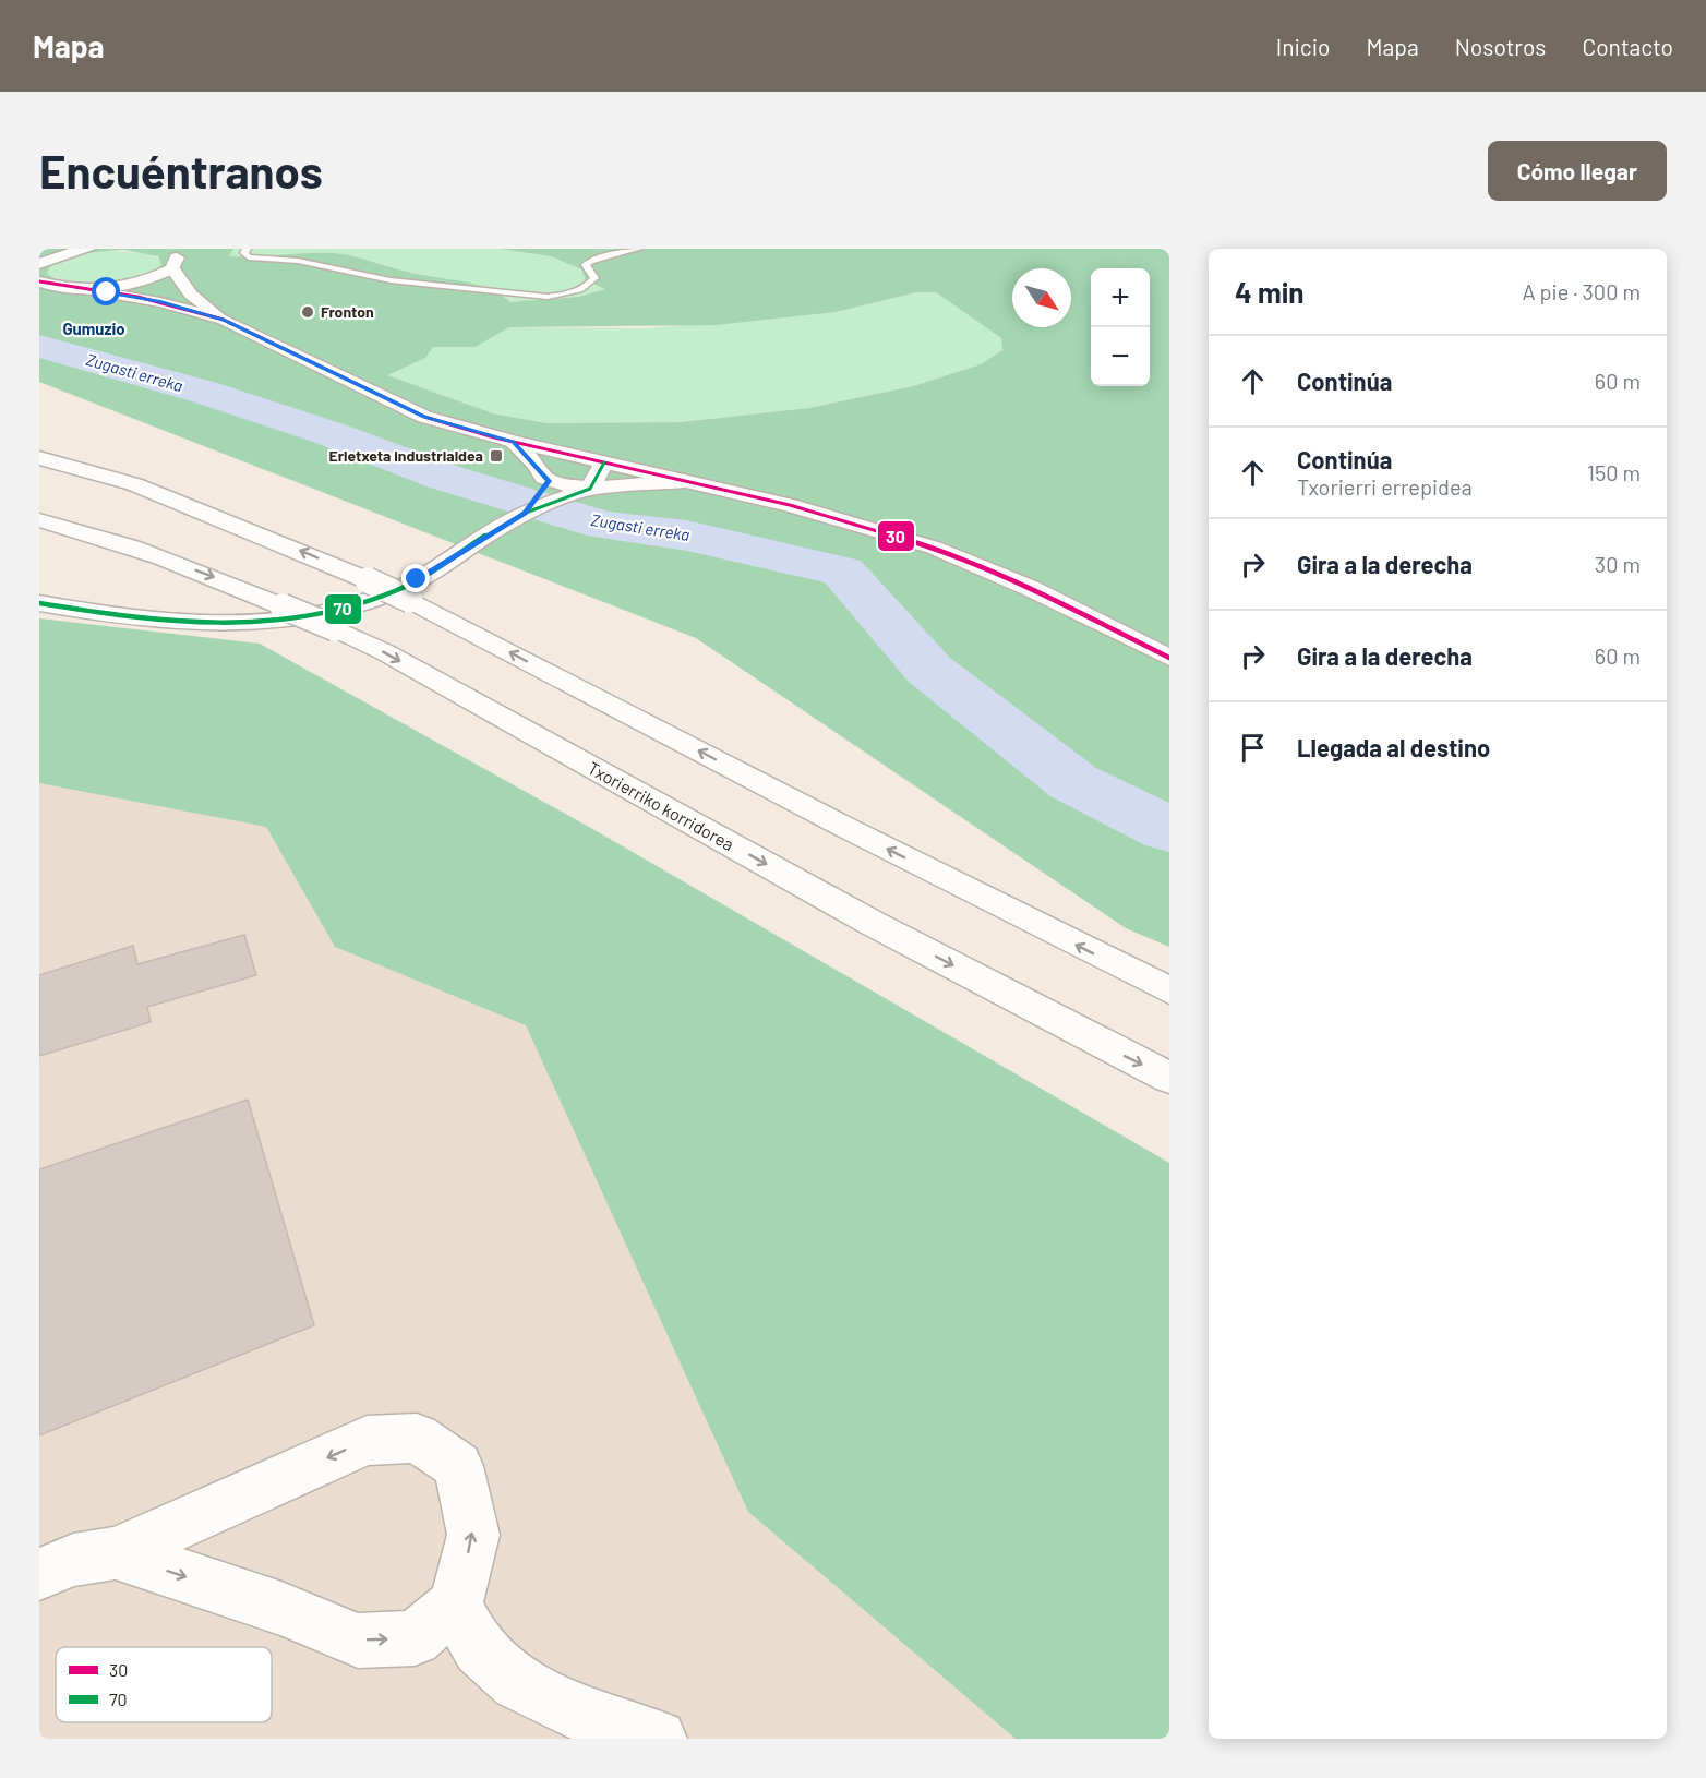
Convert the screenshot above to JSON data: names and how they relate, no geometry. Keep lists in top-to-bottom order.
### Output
{
  "streets": {
    "main road": ["Txorierriko korridorea"]
  },
  "districts": ["Gumuzio"],
  "water": ["Zugasti erreka"],
  "places": {
    "other": ["Fronton"],
    "transit": ["Erletxeta industrialdea"]
  },
  "lines": ["transit line 30", "transit line 70"],
  "legend": ["30", "70"],
  "north": "bottom right",
  "page": {
    "header": "Mapa",
    "nav": [
      "Inicio",
      "Mapa",
      "Nosotros",
      "Contacto"
    ],
    "buttons": "Cómo llegar",
    "title": "Encuéntranos",
    "heading": ["4 min", "A pie · 300 m"],
    "map_buttons": ["+", "−"],
    "list": [
      ["Continúa", "60 m"],
      ["Continúa", "Txorierri errepidea", "150 m"],
      ["Gira a la derecha", "30 m"],
      ["Gira a la derecha", "60 m"],
      "Llegada al destino"
    ]
  }
}
